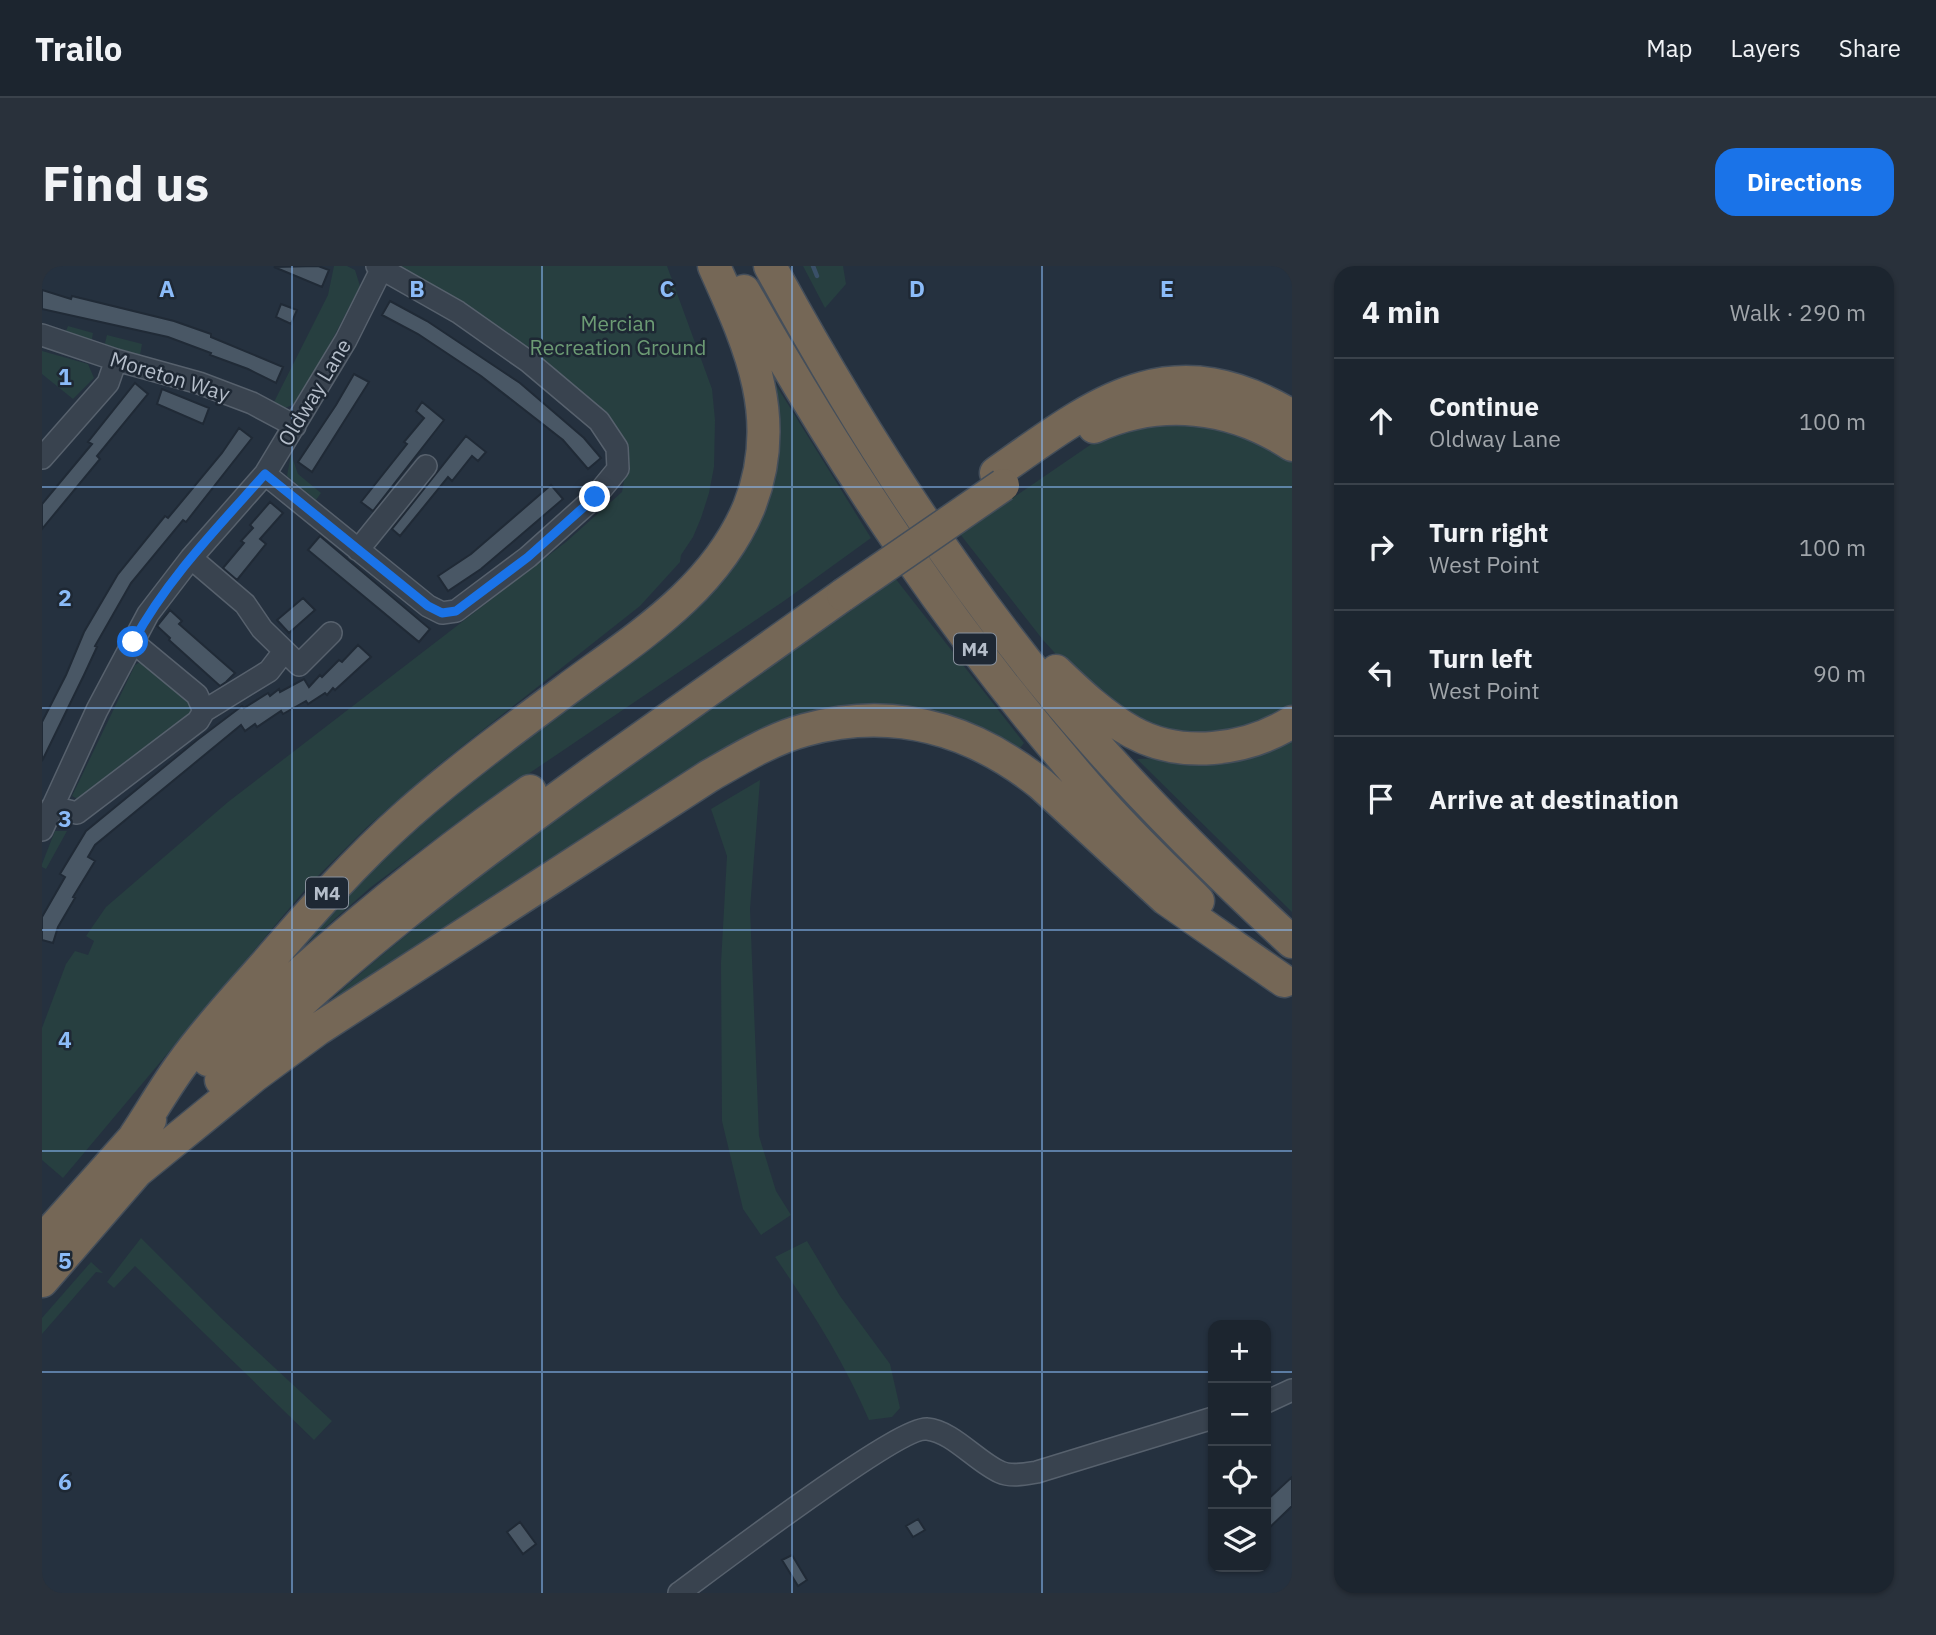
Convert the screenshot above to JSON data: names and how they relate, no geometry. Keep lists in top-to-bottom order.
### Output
{
  "streets": {
    "highway": ["M4"],
    "street": ["Moreton Way", "Oldway Lane"]
  },
  "crossings": [
    ["Moreton Way", "Oldway Lane"]
  ],
  "parks": ["Mercian Recreation Ground"],
  "page": {
    "header": "Trailo",
    "nav": ["Map", "Layers", "Share"],
    "buttons": "Directions",
    "title": "Find us",
    "heading": ["4 min", "Walk · 290 m"],
    "list": [
      ["Continue", "Oldway Lane", "100 m"],
      ["Turn right", "West Point", "100 m"],
      ["Turn left", "West Point", "90 m"],
      "Arrive at destination"
    ],
    "map_buttons": ["+", "−"]
  },
  "grid": {
    "columns": [
      "A",
      "B",
      "C",
      "D",
      "E"
    ],
    "rows": [
      "1",
      "2",
      "3",
      "4",
      "5",
      "6"
    ]
  }
}
